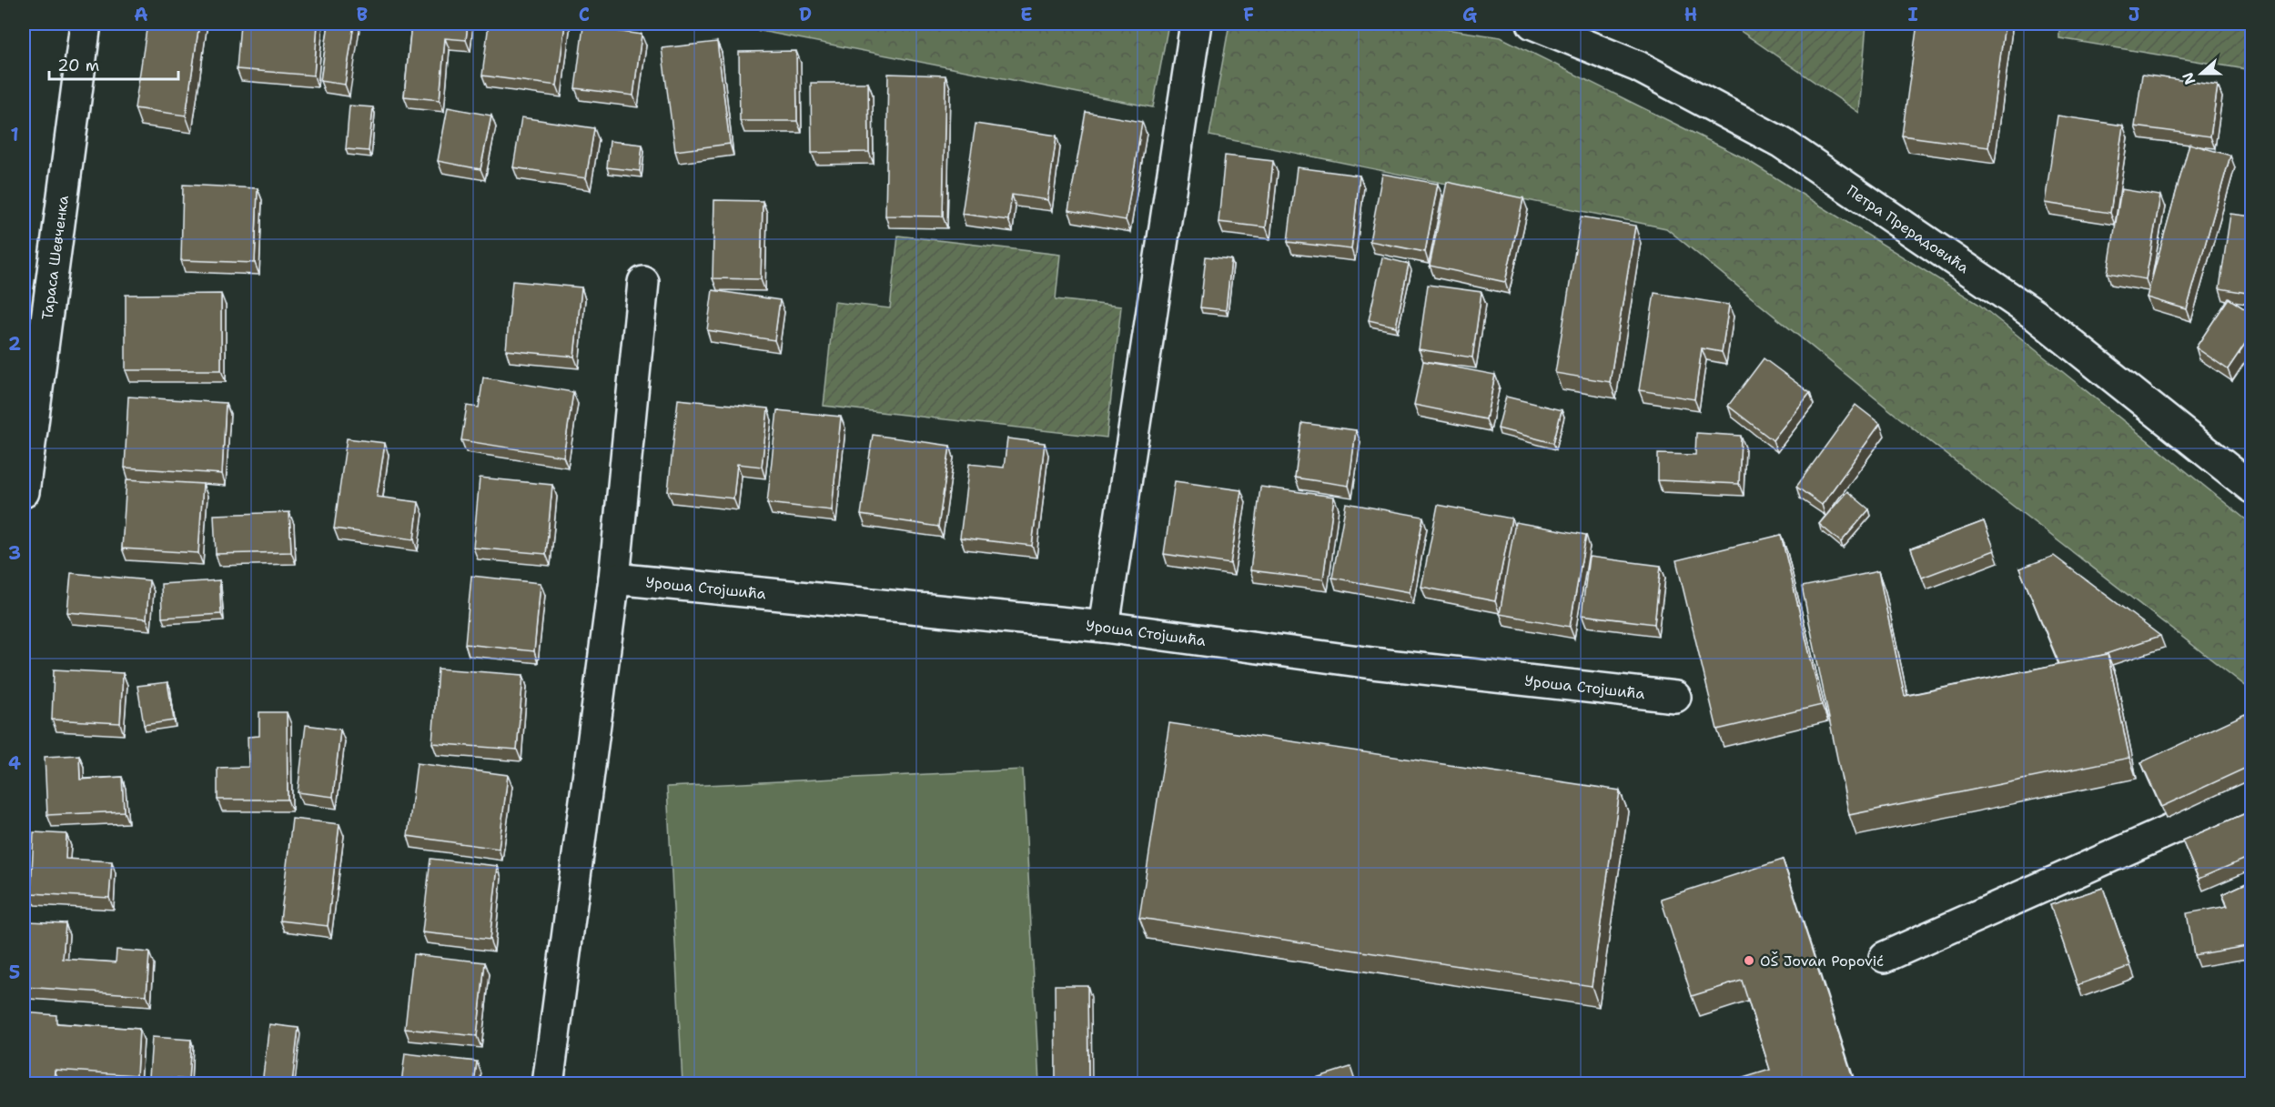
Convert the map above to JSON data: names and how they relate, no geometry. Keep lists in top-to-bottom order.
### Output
{
  "streets": {
    "street": ["Петра Прерадовића", "Тараса Шевченка", "Уроша Стојшића"]
  },
  "places": ["OŠ Jovan Popović"],
  "scale_bar": "20 m",
  "north": "left",
  "grid": {
    "columns": [
      "A",
      "B",
      "C",
      "D",
      "E",
      "F",
      "G",
      "H",
      "I",
      "J"
    ],
    "rows": [
      "1",
      "2",
      "3",
      "4",
      "5"
    ]
  }
}
